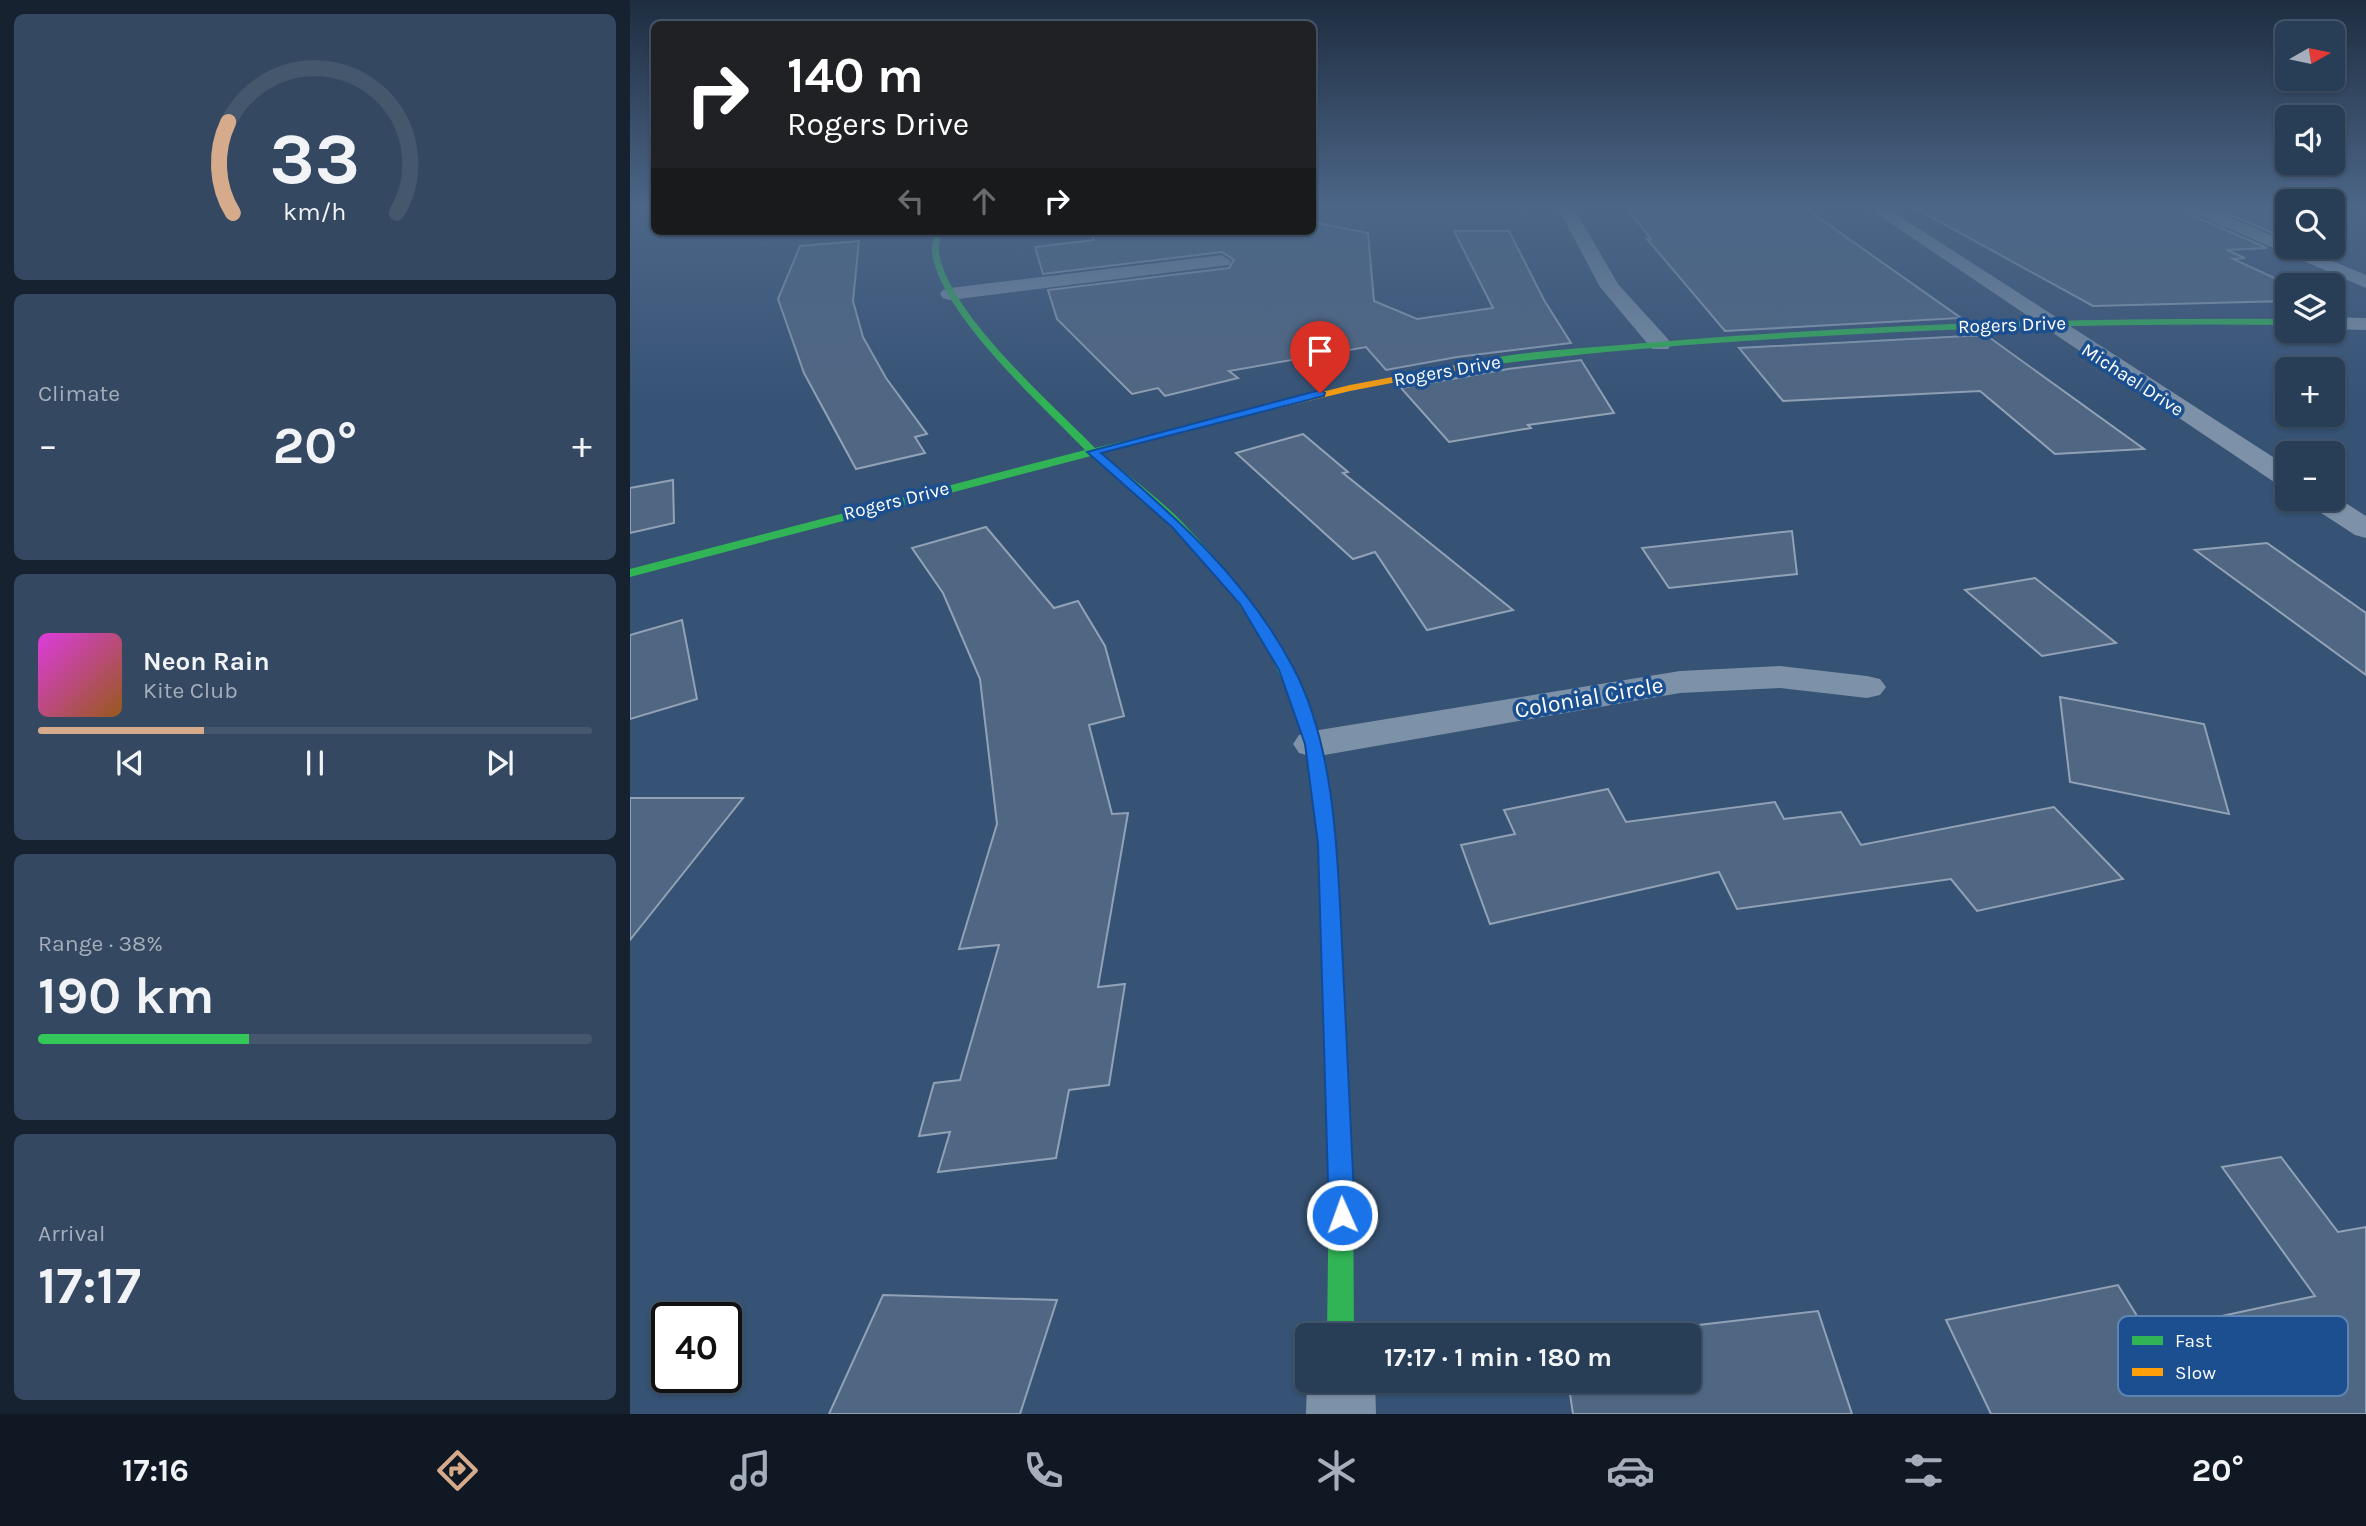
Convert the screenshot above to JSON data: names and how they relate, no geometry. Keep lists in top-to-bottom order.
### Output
{
  "streets": {
    "street": ["Rogers Drive", "Michael Drive", "Colonial Circle"]
  },
  "crossings": [
    ["Rogers Drive", "Michael Drive"]
  ],
  "legend": ["Fast", "Slow"],
  "north": "right",
  "page": {
    "map_buttons": ["+", "−"],
    "turn": ["140 m", "Rogers Drive"],
    "tile": [
      "Climate",
      ["Range · 38%", "190 km"],
      ["Arrival", "17:17"]
    ],
    "heat": ["−", "20°", "+"],
    "song": ["Neon Rain", "Kite Club"],
    "limit": "40",
    "trip": "17:17 · 1 min · 180 m",
    "tabs": ["17:16", "20°"],
    "gauge": ["33", "km/h"]
  }
}
